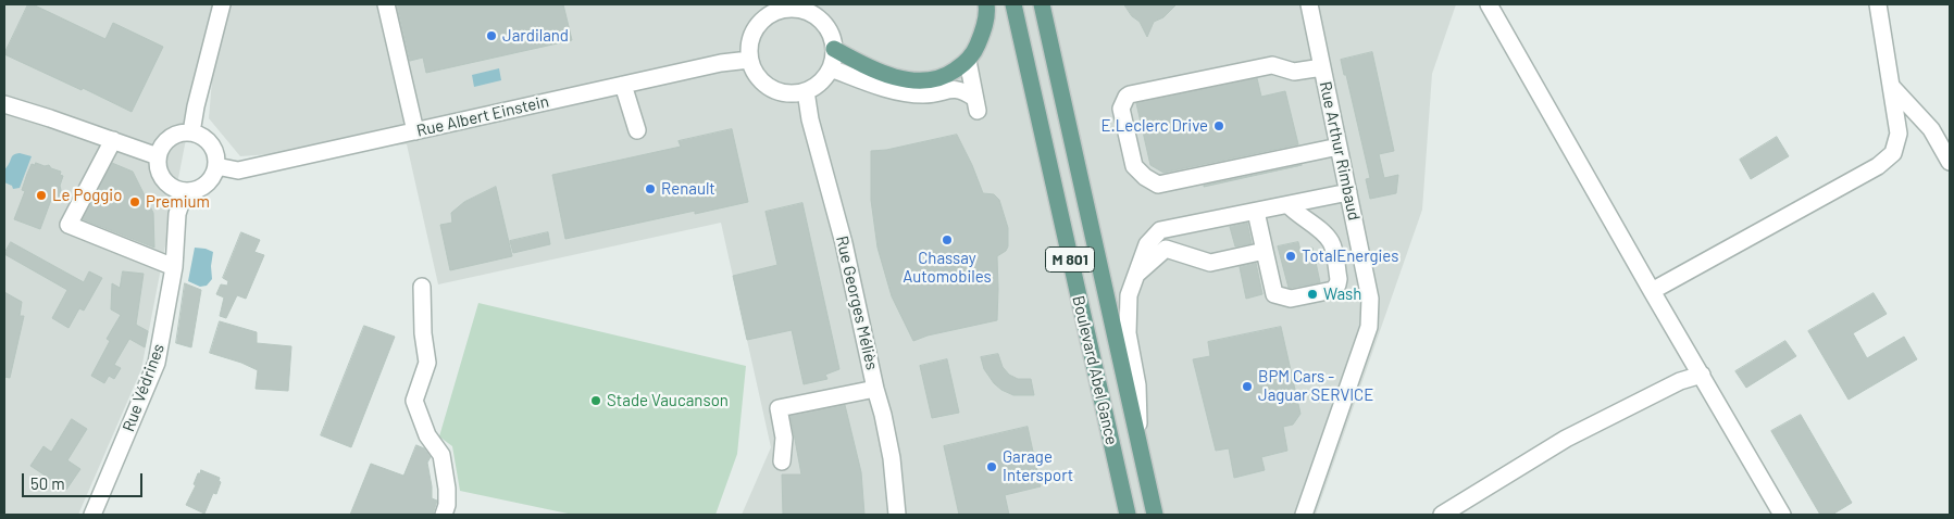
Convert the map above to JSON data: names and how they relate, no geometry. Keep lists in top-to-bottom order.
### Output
{
  "streets": {
    "main road": ["M 801", "Boulevard Abel Gance"],
    "street": [
      "Rue Albert Einstein",
      "Rue Arthur Rimbaud",
      "Rue Georges Méliès",
      "Rue Védrines"
    ]
  },
  "crossings": [
    ["Rue Albert Einstein", "Rue Georges Méliès"],
    ["Rue Albert Einstein", "Rue Védrines"]
  ],
  "places": [
    "Jardiland",
    "E.Leclerc Drive",
    "Renault",
    "Le Poggio",
    "Premium",
    "Chassay Automobiles",
    "TotalEnergies",
    "Wash",
    "BPM Cars - Jaguar SERVICE",
    "Stade Vaucanson",
    "Garage Intersport"
  ],
  "scale_bar": "50 m"
}
